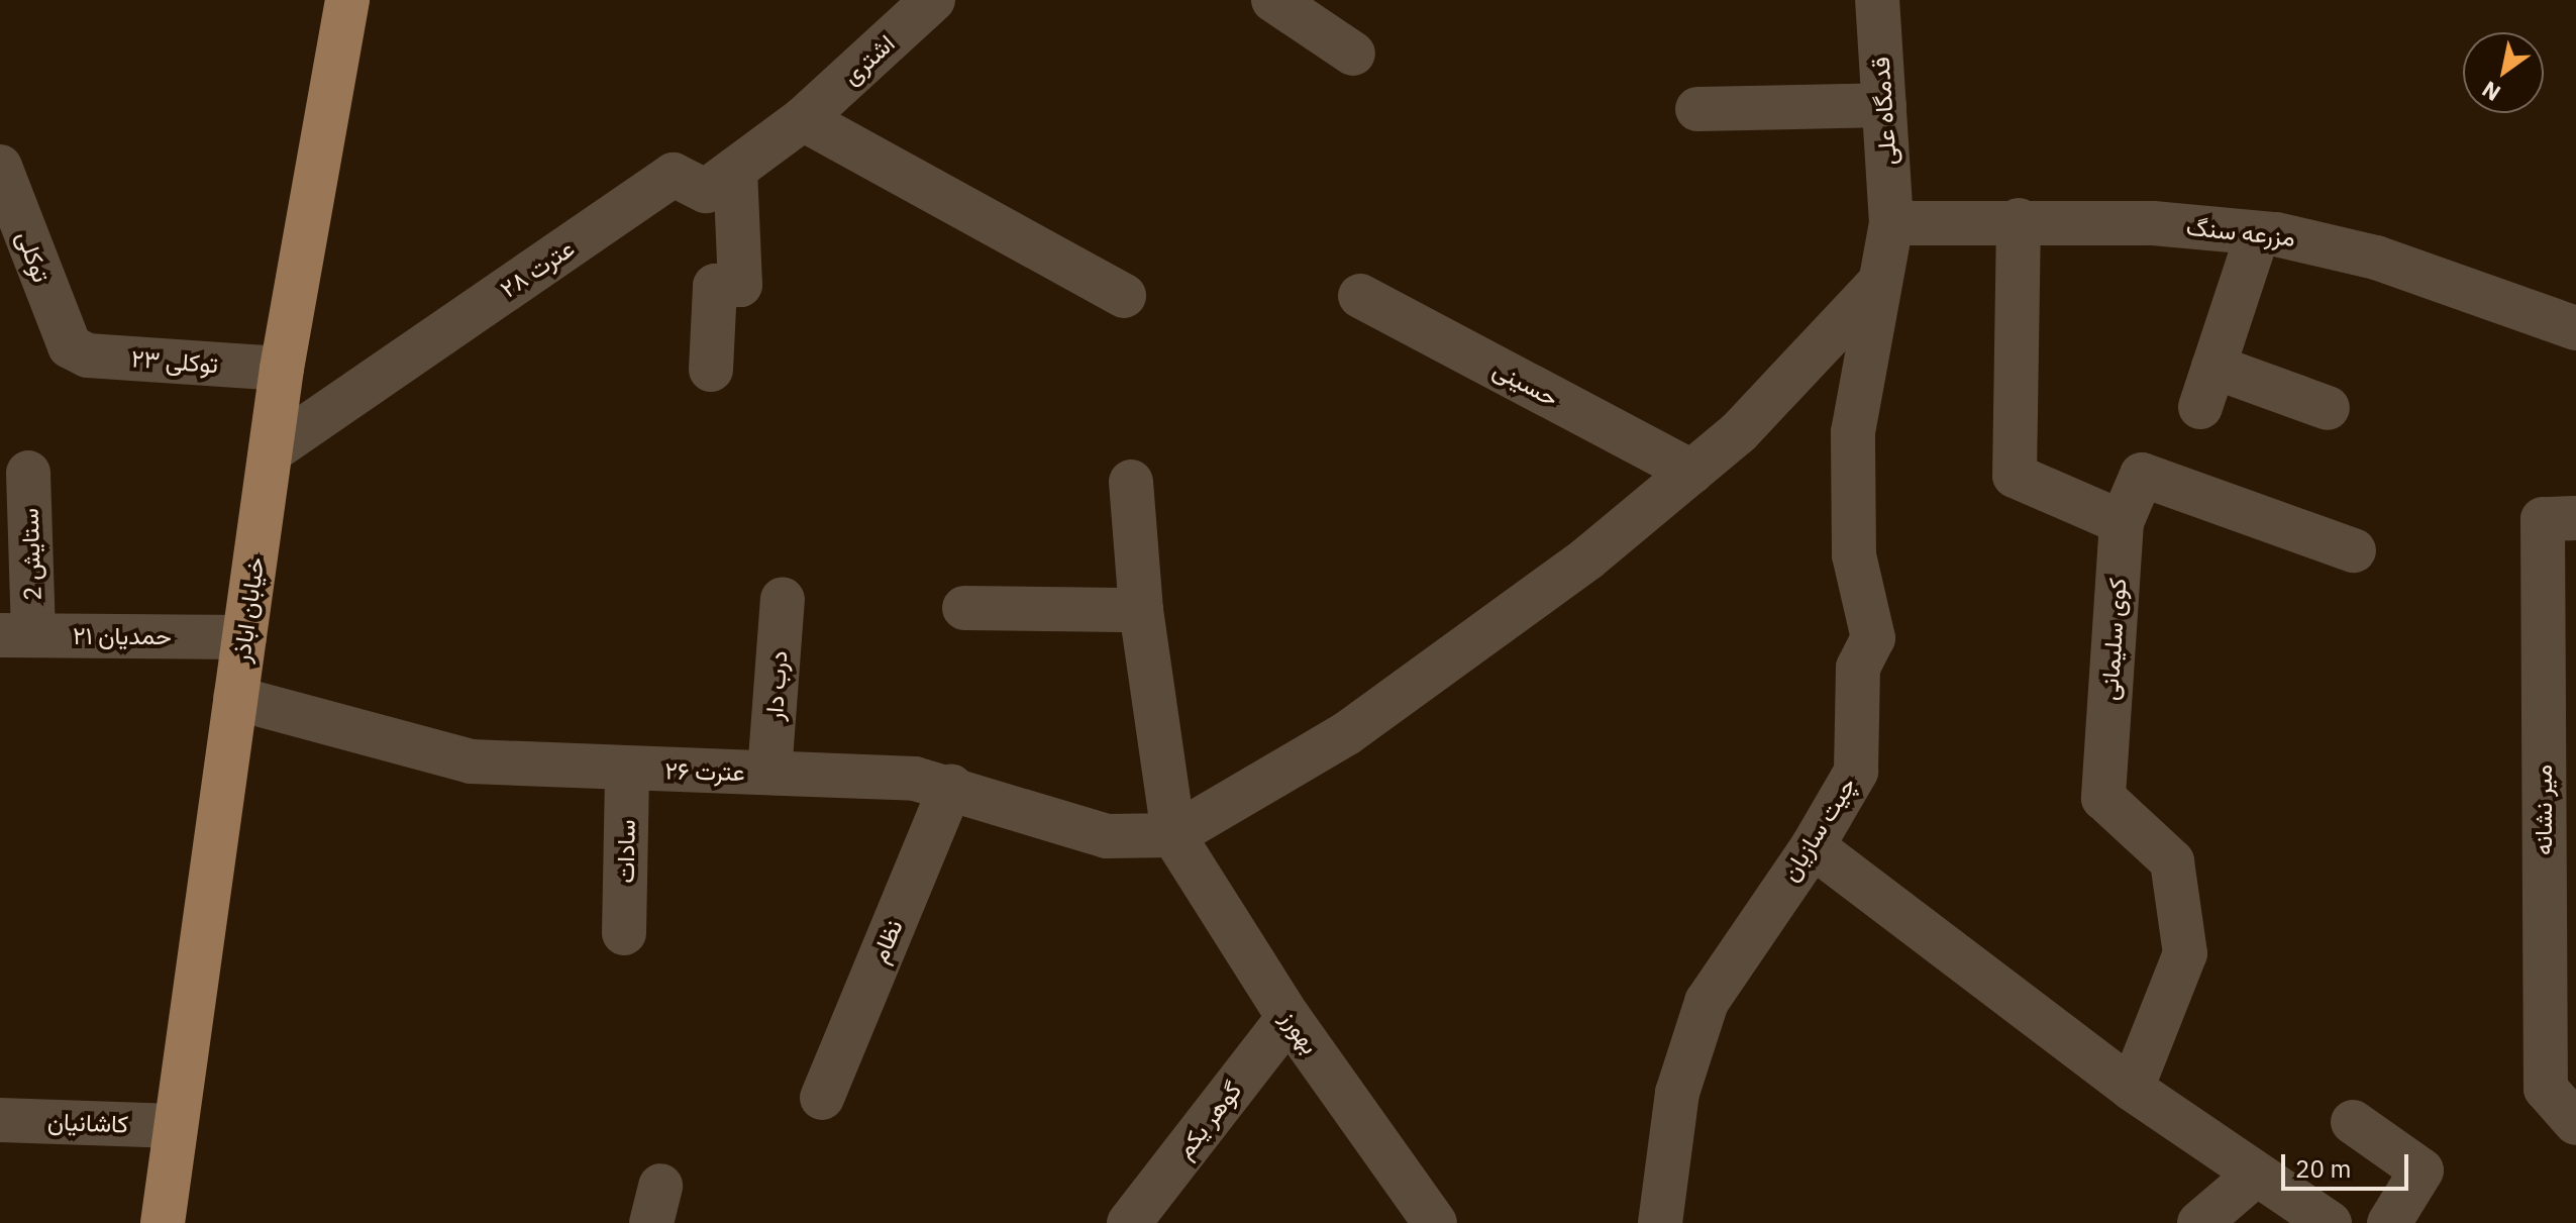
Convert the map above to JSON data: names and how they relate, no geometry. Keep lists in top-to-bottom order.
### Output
{
  "streets": {
    "main road": ["خیابان اباذر"],
    "street": [
      "اشتری",
      "قدمگاه علی",
      "مزرعه سنگ",
      "توکلی",
      "عترت ۲۸",
      "توکلی ۲۳",
      "حسینی",
      "ستایش 2",
      "حمدیان ۲۱",
      "کوی سلیمانی",
      "درب دار",
      "عترت ۲۶",
      "میر نشانه",
      "چیت سازیان",
      "سادات",
      "نظام",
      "بهورز",
      "گوهر یکم",
      "کاشانیان"
    ]
  },
  "crossings": [
    ["اشتری", "عترت ۲۸"],
    ["قدمگاه علی", "مزرعه سنگ"],
    ["قدمگاه علی", "چیت سازیان"],
    ["مزرعه سنگ", "چیت سازیان"],
    ["توکلی", "توکلی ۲۳"],
    ["عترت ۲۸", "خیابان اباذر"],
    ["توکلی ۲۳", "خیابان اباذر"],
    ["ستایش 2", "حمدیان ۲۱"],
    ["خیابان اباذر", "حمدیان ۲۱"],
    ["خیابان اباذر", "عترت ۲۶"],
    ["خیابان اباذر", "کاشانیان"],
    ["درب دار", "عترت ۲۶"],
    ["عترت ۲۶", "سادات"],
    ["عترت ۲۶", "نظام"],
    ["عترت ۲۶", "بهورز"],
    ["بهورز", "گوهر یکم"]
  ],
  "scale_bar": "20 m",
  "north": "bottom left"
}
